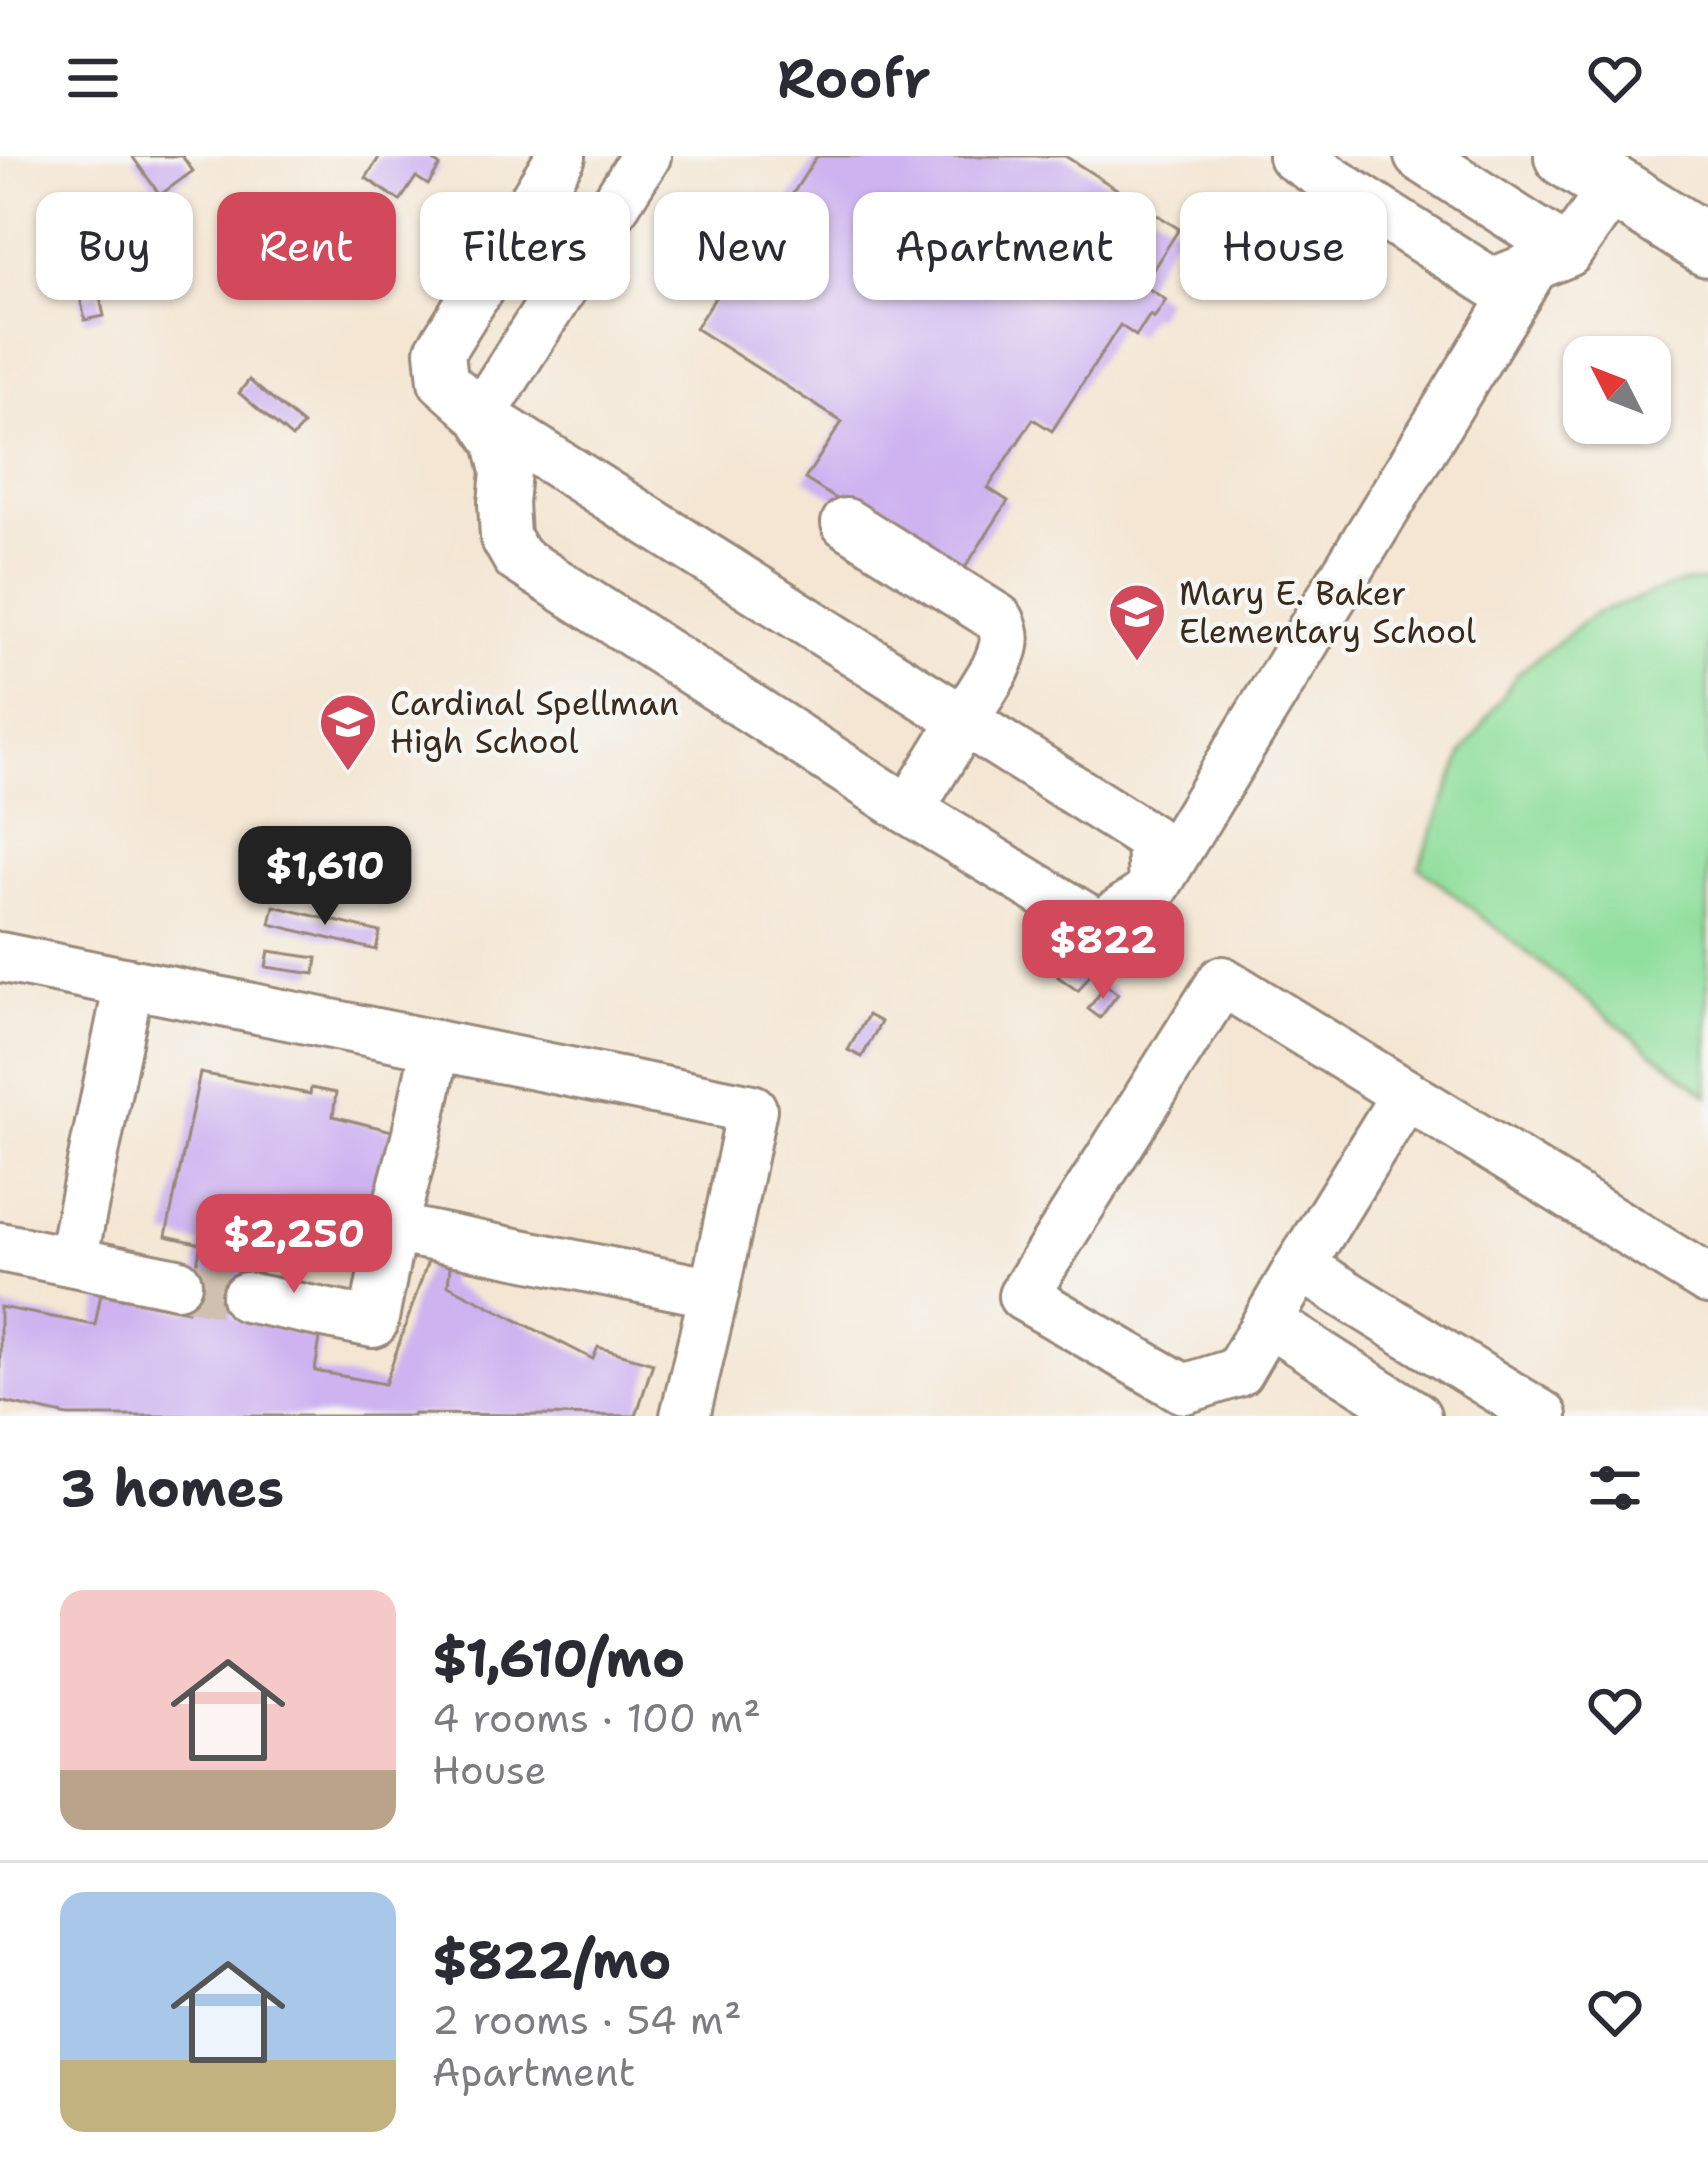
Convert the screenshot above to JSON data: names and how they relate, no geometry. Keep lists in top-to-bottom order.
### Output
{
  "places": {
    "school or university": ["Mary E. Baker Elementary School", "Cardinal Spellman High School"]
  },
  "north": "top left",
  "page": {
    "header": "Roofr",
    "chip": [
      "Buy",
      "Rent",
      "Filters",
      "New",
      "Apartment",
      "House"
    ],
    "price": ["$1,610", "$822", "$2,250"],
    "heading": "3 homes",
    "list": [
      {
        "name": "$1,610/mo",
        "note": "4 rooms · 100 m² · House"
      },
      {
        "name": "$822/mo",
        "note": "2 rooms · 54 m² · Apartment"
      }
    ]
  }
}
